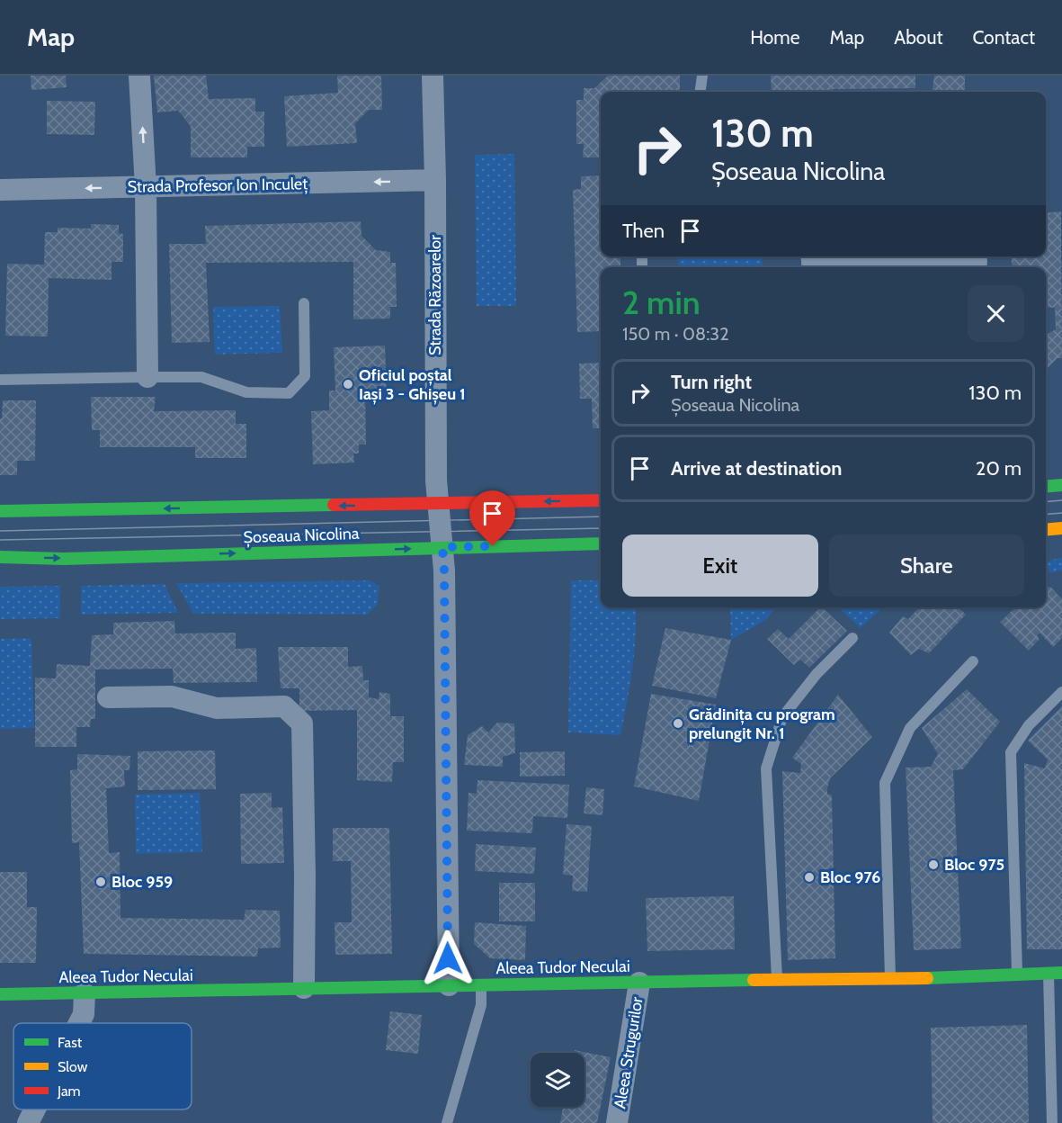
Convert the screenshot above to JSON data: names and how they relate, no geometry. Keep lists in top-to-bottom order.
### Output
{
  "streets": {
    "main road": ["Șoseaua Nicolina", "Aleea Tudor Neculai"],
    "street": ["Strada Profesor Ion Inculeț", "Strada Răzoarelor", "Aleea Strugurilor"]
  },
  "crossings": [
    ["Strada Profesor Ion Inculeț", "Strada Răzoarelor"],
    ["Strada Răzoarelor", "Șoseaua Nicolina"],
    ["Strada Răzoarelor", "Aleea Tudor Neculai"],
    ["Aleea Tudor Neculai", "Aleea Strugurilor"]
  ],
  "one_way": ["Strada Profesor Ion Inculeț"],
  "places": [
    "Oficiul poștal Iași 3 - Ghișeu 1",
    "Grădinița cu program prelungit Nr. 1",
    "Bloc 975",
    "Bloc 976",
    "Bloc 959"
  ],
  "legend": ["Fast", "Slow", "Jam"],
  "page": {
    "header": "Map",
    "nav": [
      "Home",
      "Map",
      "About",
      "Contact"
    ],
    "turn": ["130 m", "Șoseaua Nicolina"],
    "then": "Then",
    "heading": ["2 min", "150 m · 08:32"],
    "list": [
      {
        "name": "Turn right",
        "note": "Șoseaua Nicolina",
        "value": "130 m"
      },
      {
        "name": "Arrive at destination",
        "value": "20 m"
      }
    ],
    "buttons": ["Exit", "Share"]
  }
}
